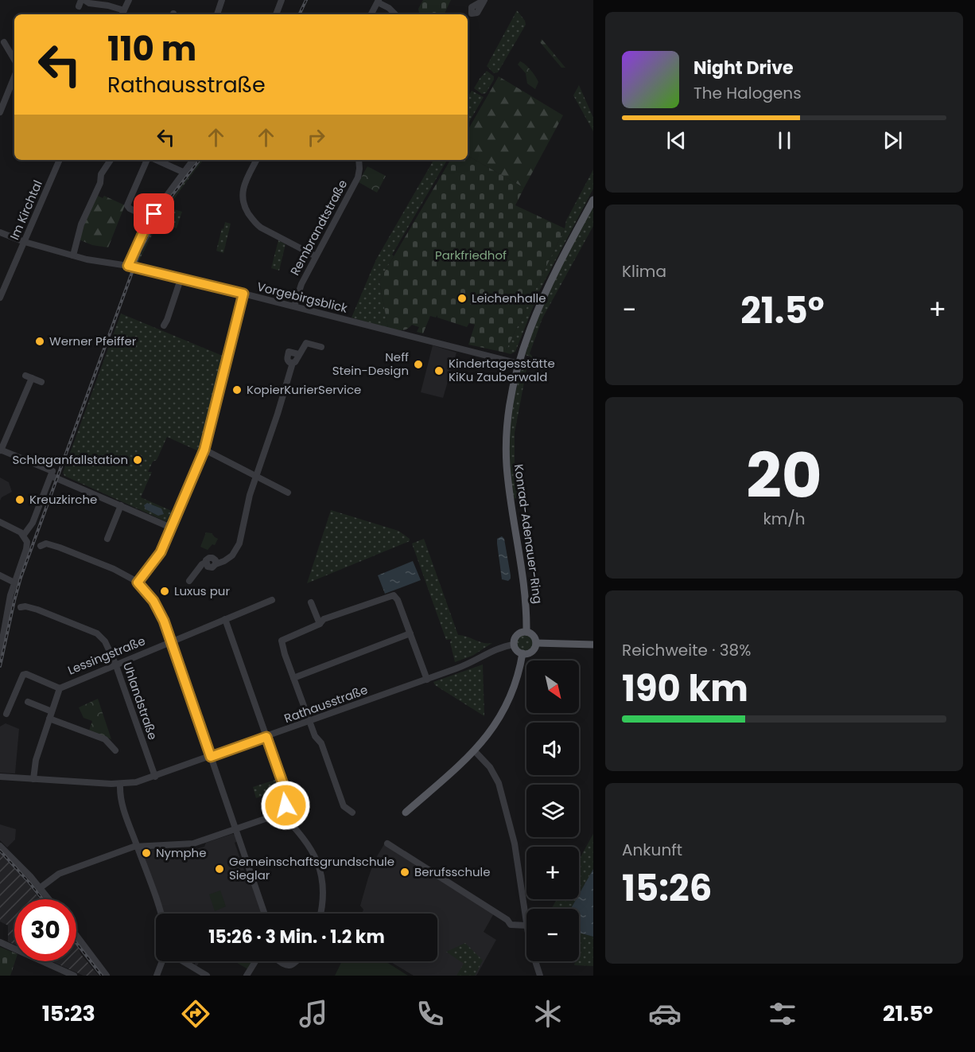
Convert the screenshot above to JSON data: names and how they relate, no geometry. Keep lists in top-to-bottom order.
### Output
{
  "streets": {
    "main road": ["Konrad-Adenauer-Ring"],
    "street": [
      "Im Kirchtal",
      "Rembrandtstraße",
      "Vorgebirgsblick",
      "Lessingstraße",
      "Uhlandstraße",
      "Rathausstraße"
    ]
  },
  "crossings": [
    ["Im Kirchtal", "Vorgebirgsblick"],
    ["Rembrandtstraße", "Vorgebirgsblick"],
    ["Vorgebirgsblick", "Konrad-Adenauer-Ring"],
    ["Konrad-Adenauer-Ring", "Rathausstraße"],
    ["Lessingstraße", "Uhlandstraße"],
    ["Lessingstraße", "Rathausstraße"],
    ["Uhlandstraße", "Rathausstraße"]
  ],
  "parks": ["Parkfriedhof"],
  "places": [
    "Leichenhalle",
    "Werner Pfeiffer",
    "Neff Stein-Design",
    "Kindertagesstätte KiKu Zauberwald",
    "KopierKurierService",
    "Schlaganfallstation",
    "Kreuzkirche",
    "Luxus pur",
    "Nymphe",
    "Gemeinschaftsgrundschule Sieglar",
    "Berufsschule"
  ],
  "north": "bottom right",
  "page": {
    "turn": ["110 m", "Rathausstraße"],
    "song": ["Night Drive", "The Halogens"],
    "tile": [
      "Klima",
      ["20", "km/h"],
      ["Reichweite · 38%", "190 km"],
      ["Ankunft", "15:26"]
    ],
    "heat": ["−", "21.5°", "+"],
    "map_buttons": ["+", "−"],
    "limit": "30",
    "trip": "15:26 · 3 Min. · 1.2 km",
    "tabs": ["15:23", "21.5°"]
  }
}
